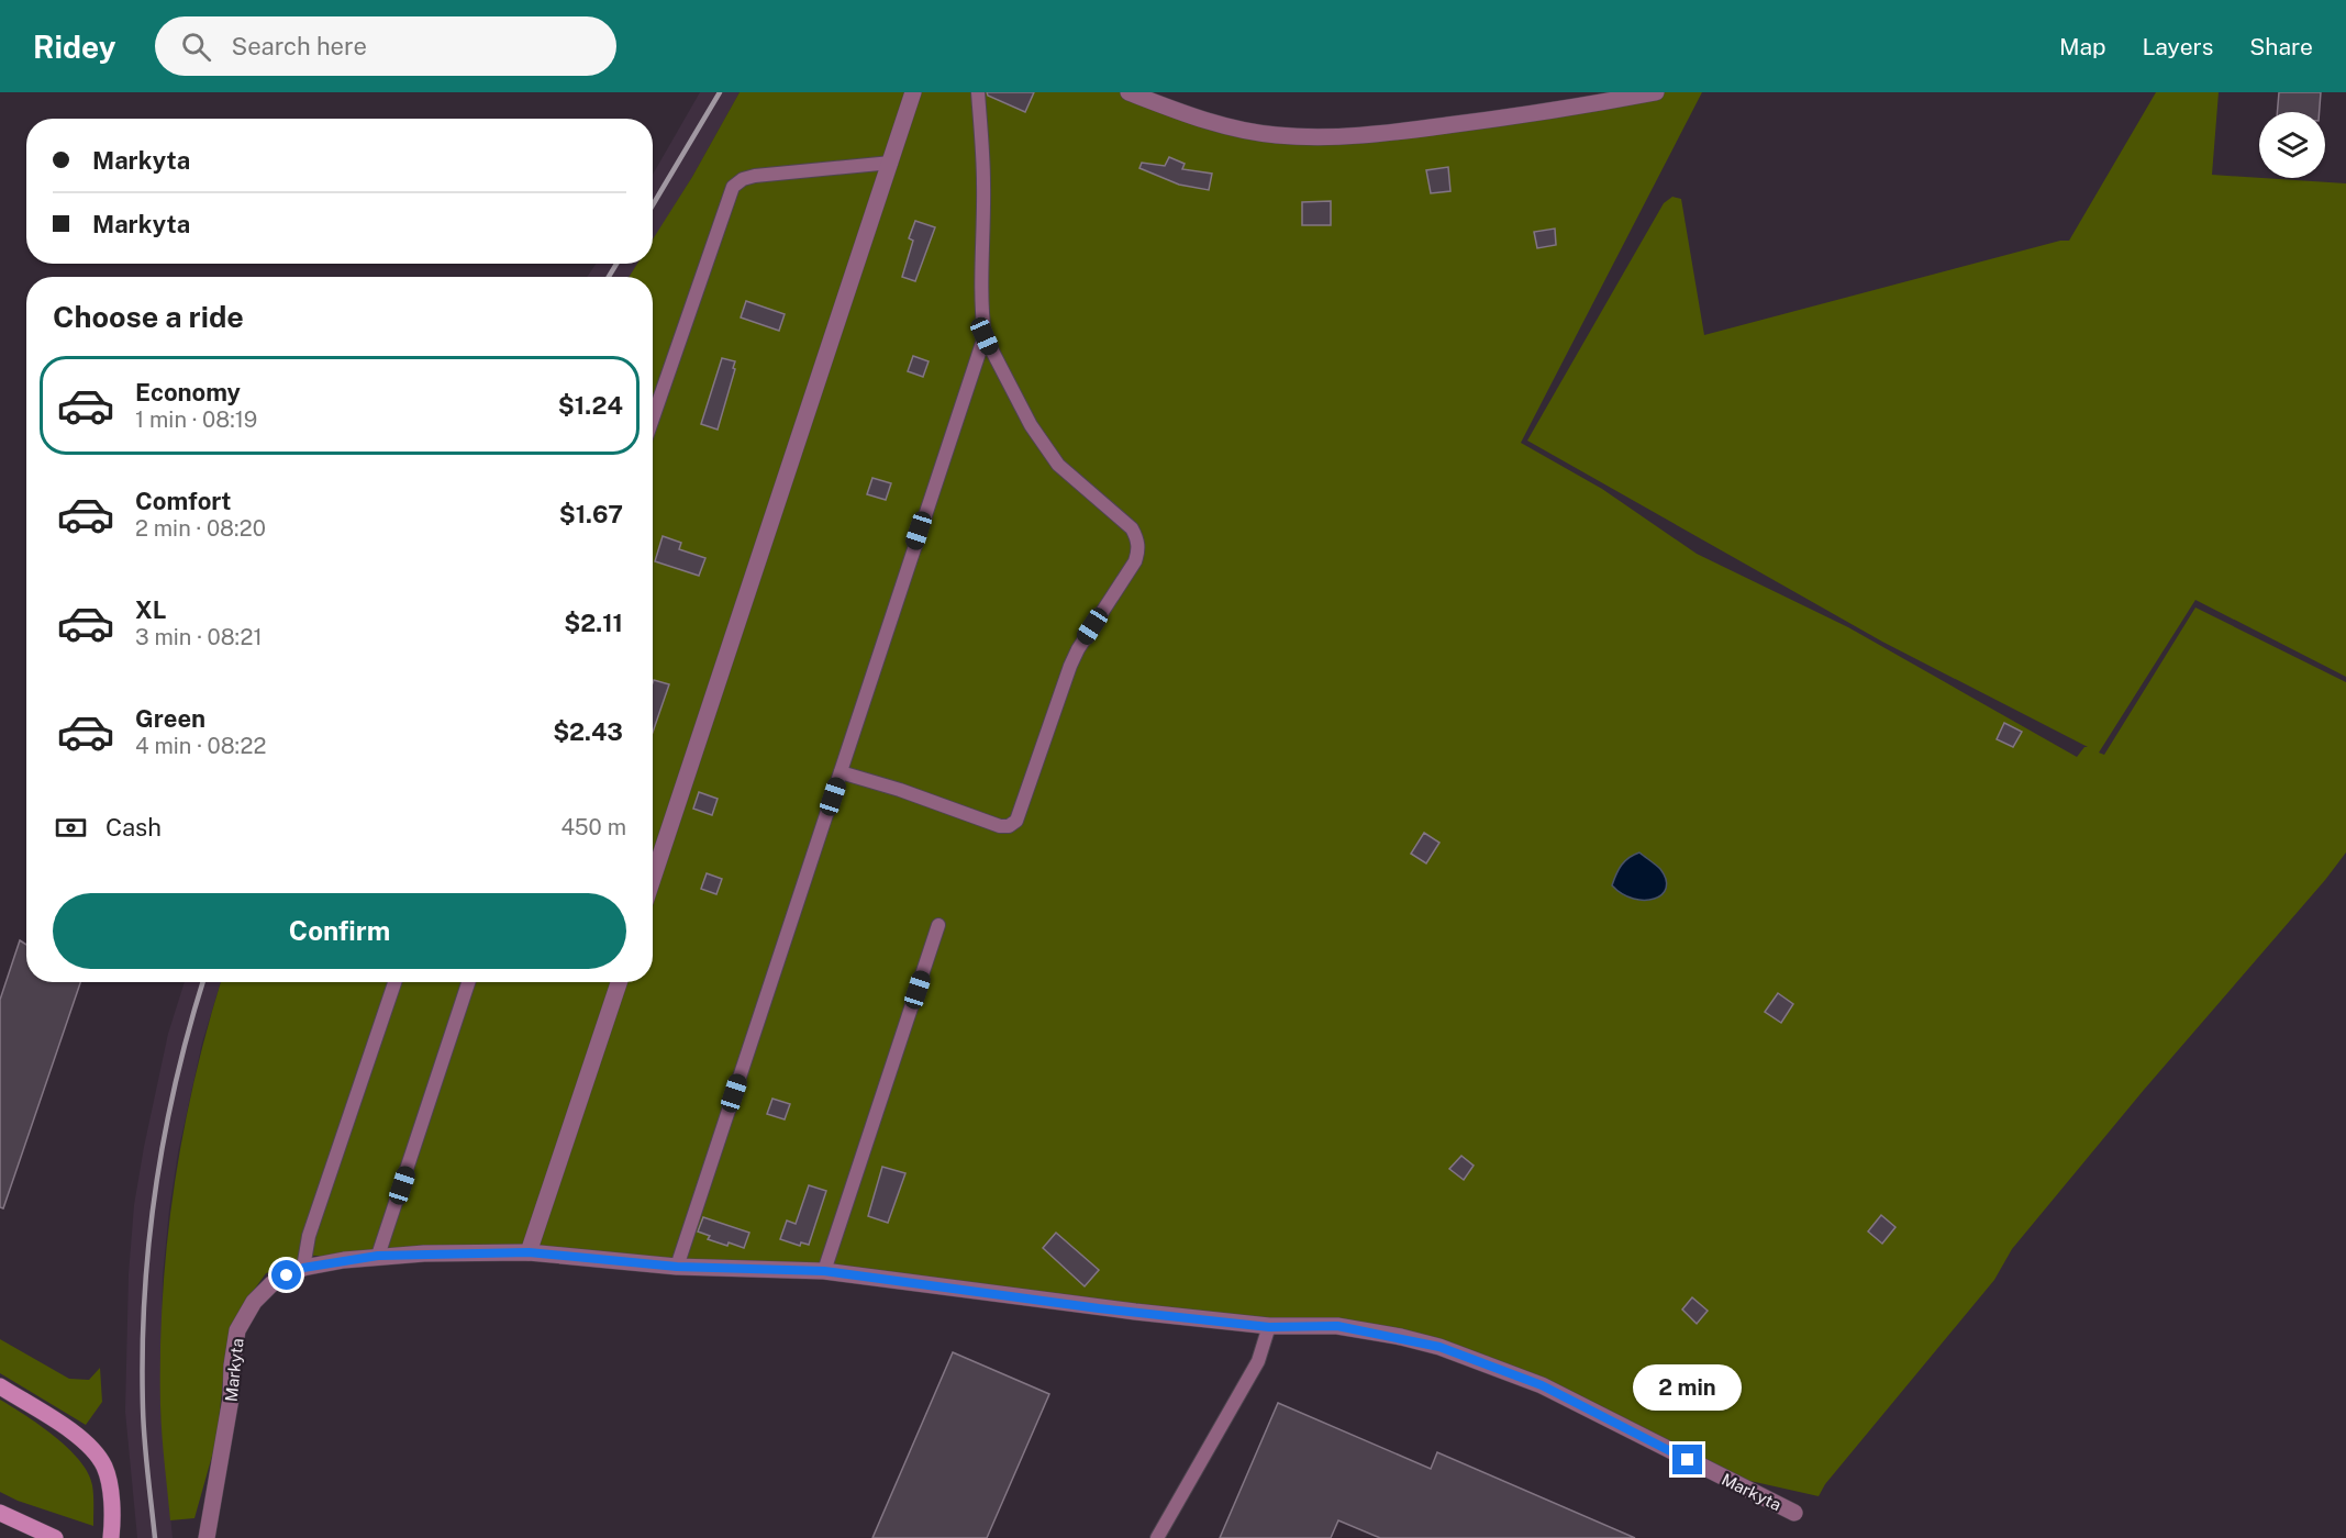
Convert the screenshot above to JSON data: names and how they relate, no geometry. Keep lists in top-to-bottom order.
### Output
{
  "streets": {
    "street": ["Markyta"]
  },
  "page": {
    "header": "Ridey",
    "search": "Search here",
    "nav": ["Map", "Layers", "Share"],
    "banner": ["Markyta", "Markyta"],
    "heading": "Choose a ride",
    "list": [
      {
        "name": "Economy",
        "note": "1 min · 08:19",
        "value": "$1.24"
      },
      {
        "name": "Comfort",
        "note": "2 min · 08:20",
        "value": "$1.67"
      },
      {
        "name": "XL",
        "note": "3 min · 08:21",
        "value": "$2.11"
      },
      {
        "name": "Green",
        "note": "4 min · 08:22",
        "value": "$2.43"
      }
    ],
    "pay": ["Cash", "450 m"],
    "buttons": "Confirm",
    "bubble": "2 min"
  }
}
